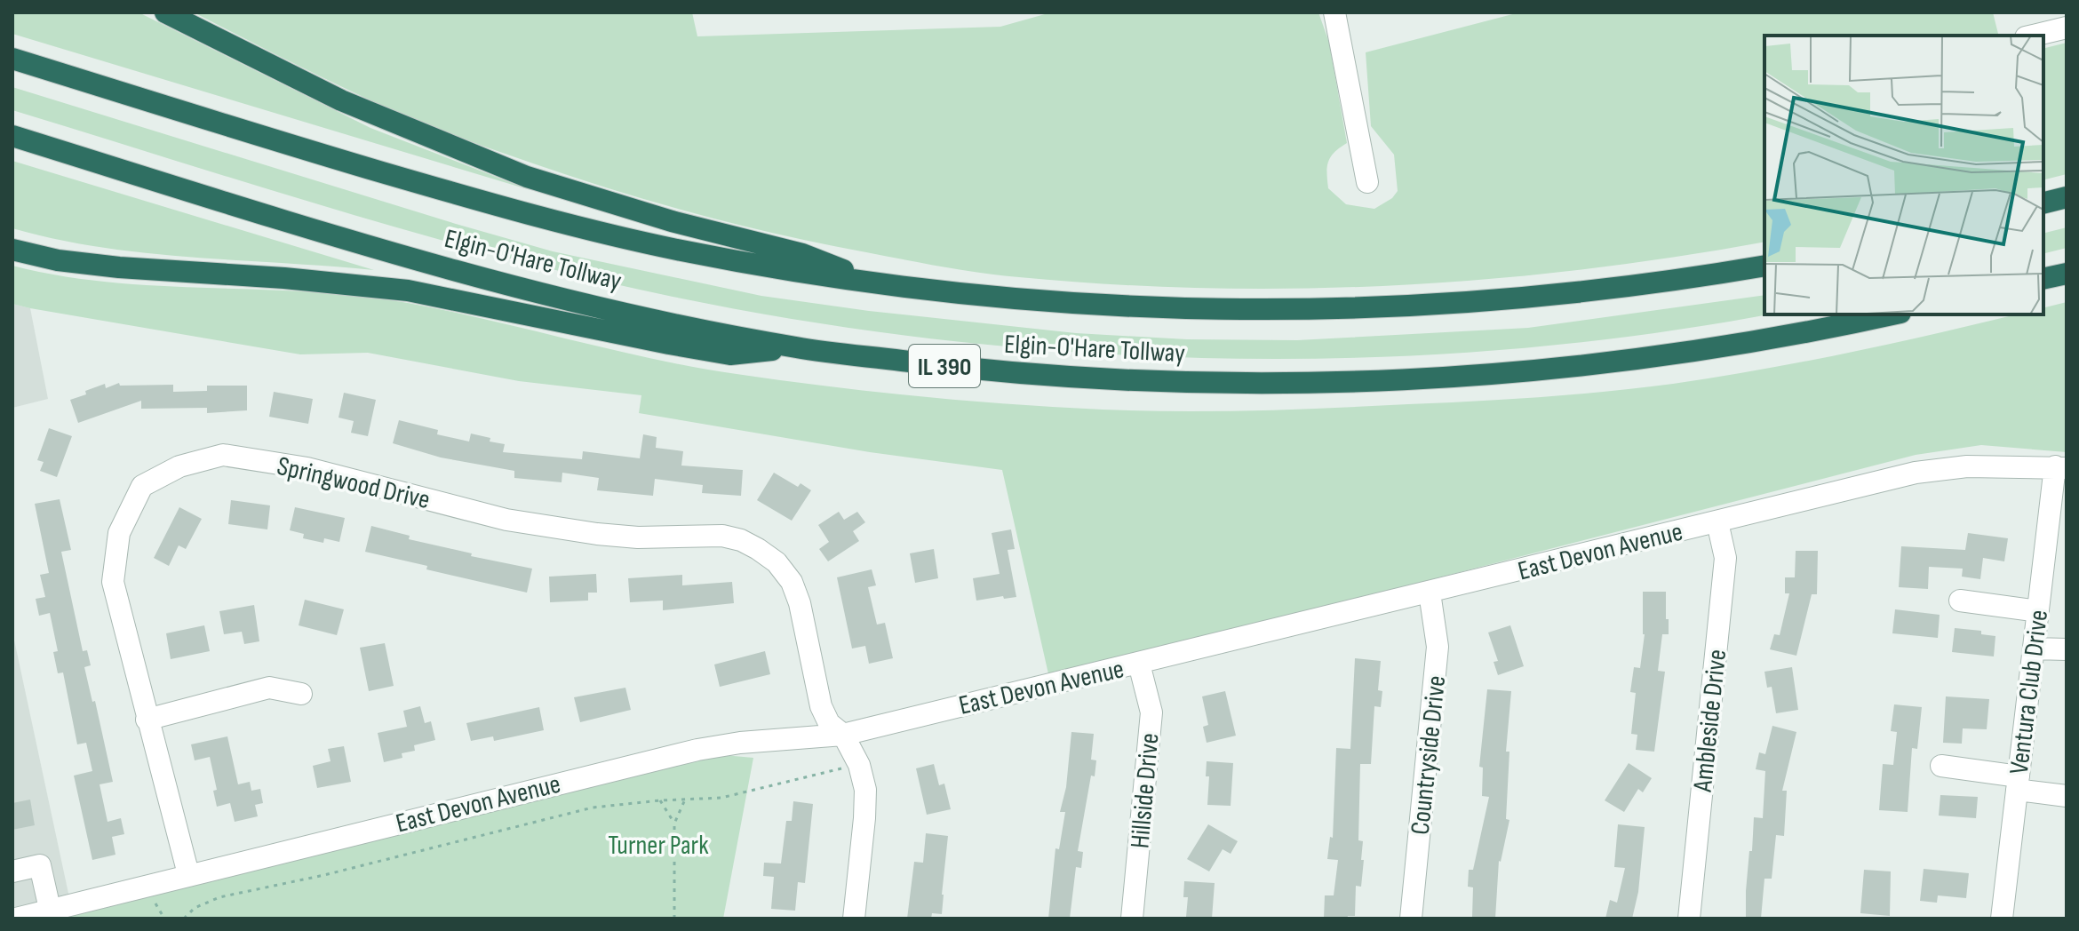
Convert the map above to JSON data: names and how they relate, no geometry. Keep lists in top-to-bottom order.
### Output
{
  "streets": {
    "highway": ["Elgin-O'Hare Tollway", "IL 390"],
    "street": [
      "Springwood Drive",
      "East Devon Avenue",
      "Ventura Club Drive",
      "Ambleside Drive",
      "Countryside Drive",
      "Hillside Drive"
    ]
  },
  "crossings": [
    ["Springwood Drive", "East Devon Avenue"],
    ["East Devon Avenue", "Ventura Club Drive"],
    ["East Devon Avenue", "Ambleside Drive"],
    ["East Devon Avenue", "Countryside Drive"],
    ["East Devon Avenue", "Hillside Drive"]
  ],
  "parks": ["Turner Park"]
}
